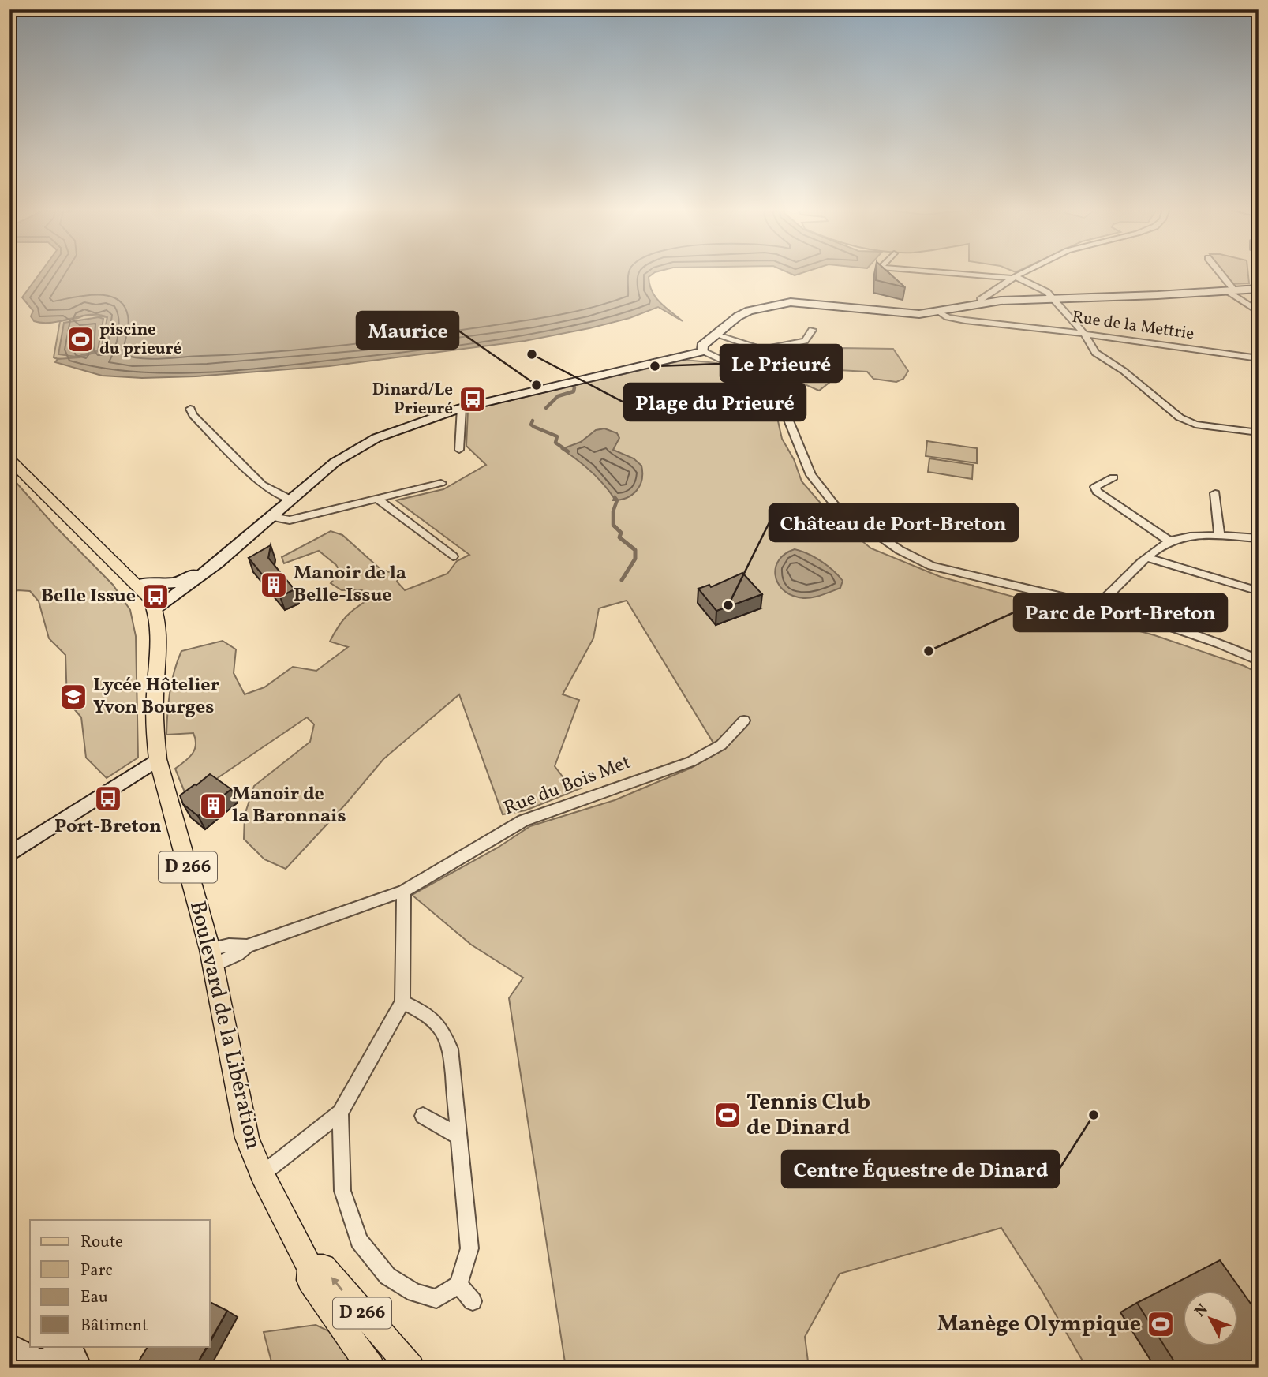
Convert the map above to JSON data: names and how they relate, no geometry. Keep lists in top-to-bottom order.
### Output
{
  "streets": {
    "main road": ["D 266", "Boulevard de la Libération"],
    "street": ["Rue de la Mettrie", "Rue du Bois Met"]
  },
  "crossings": [
    ["Rue du Bois Met", "Boulevard de la Libération"],
    ["D 266", "Boulevard de la Libération"]
  ],
  "places": {
    "sports": ["piscine du prieuré", "Tennis Club de Dinard", "Manège Olympique"],
    "other": [
      "Plage du Prieuré",
      "Le Prieuré",
      "Maurice",
      "Château de Port-Breton",
      "Parc de Port-Breton",
      "Centre Équestre de Dinard"
    ],
    "bus stop": ["Dinard/Le Prieuré", "Belle Issue", "Port-Breton"],
    "building": ["Manoir de la Belle-Issue", "Manoir de la Baronnais"],
    "school or university": ["Lycée Hôtelier Yvon Bourges"]
  },
  "legend": [
    "Route",
    "Parc",
    "Eau",
    "Bâtiment"
  ],
  "north": "top left"
}
